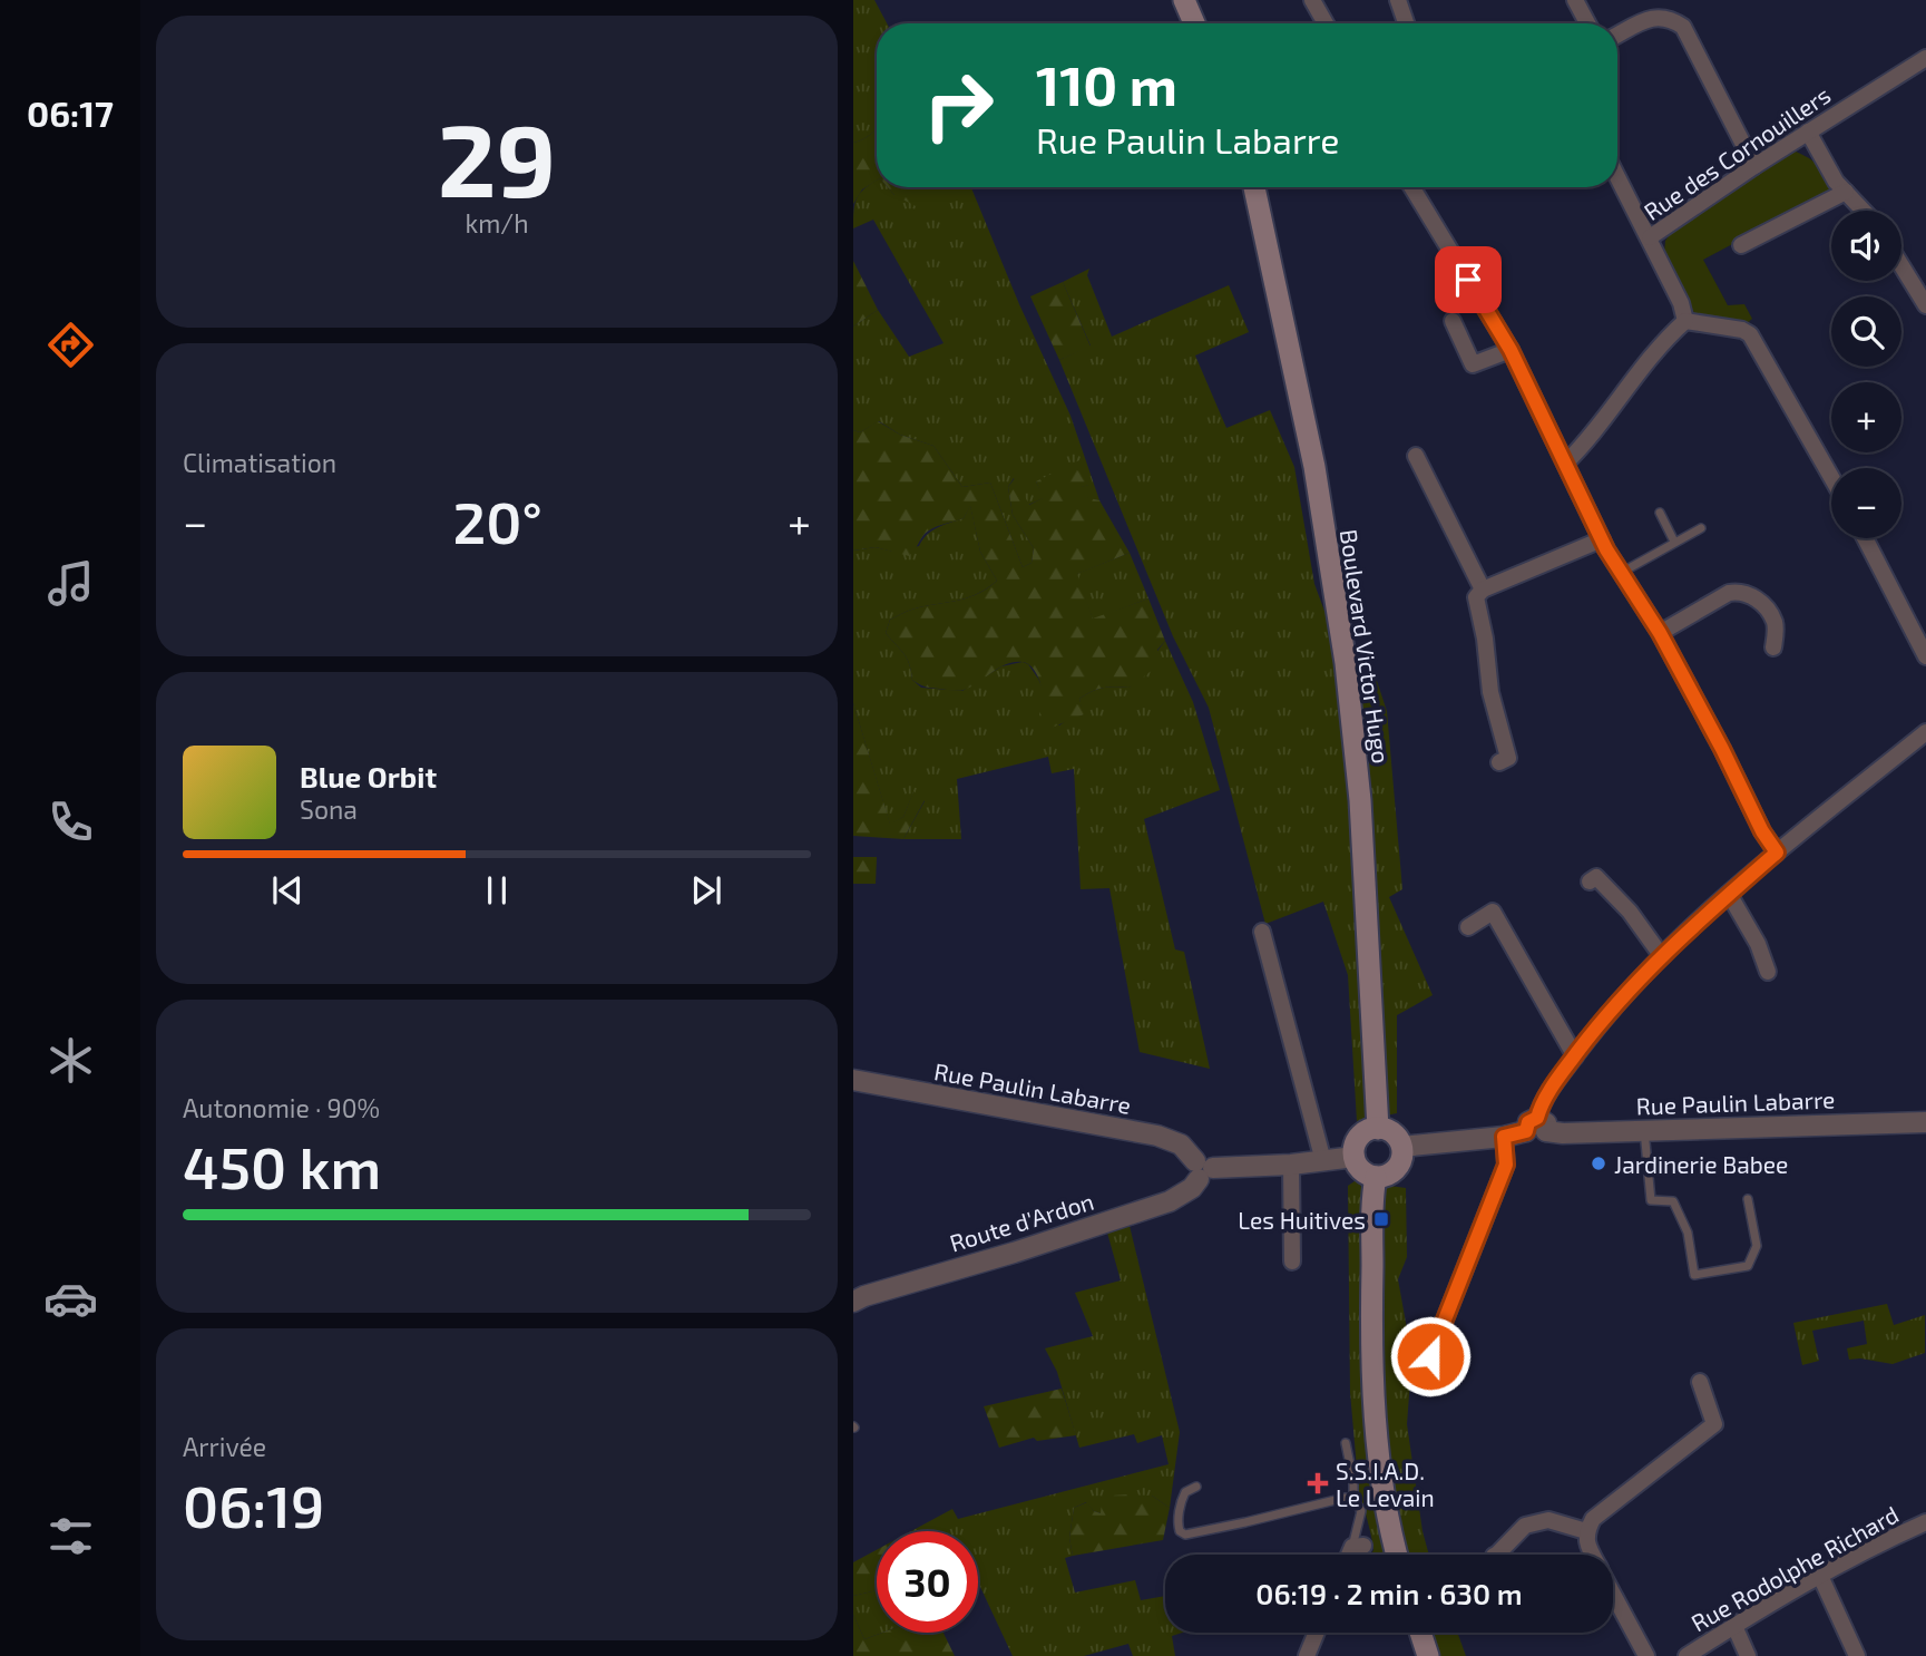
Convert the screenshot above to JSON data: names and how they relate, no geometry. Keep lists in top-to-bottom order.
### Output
{
  "streets": {
    "main road": ["Boulevard Victor Hugo"],
    "street": [
      "Rue des Cornouillers",
      "Rue Paulin Labarre",
      "Route d'Ardon",
      "Rue Rodolphe Richard"
    ]
  },
  "crossings": [
    ["Boulevard Victor Hugo", "Rue Paulin Labarre"],
    ["Rue Paulin Labarre", "Route d'Ardon"]
  ],
  "places": {
    "other": ["Jardinerie Babee"],
    "transit": ["Les Huitives"],
    "health": ["S.S.I.A.D. Le Levain"]
  },
  "page": {
    "tabs": "06:17",
    "tile": [
      ["29", "km/h"],
      "Climatisation",
      ["Autonomie · 90%", "450 km"],
      ["Arrivée", "06:19"]
    ],
    "turn": ["110 m", "Rue Paulin Labarre"],
    "map_buttons": ["+", "−"],
    "heat": ["−", "20°", "+"],
    "song": ["Blue Orbit", "Sona"],
    "limit": "30",
    "trip": "06:19 · 2 min · 630 m"
  }
}
